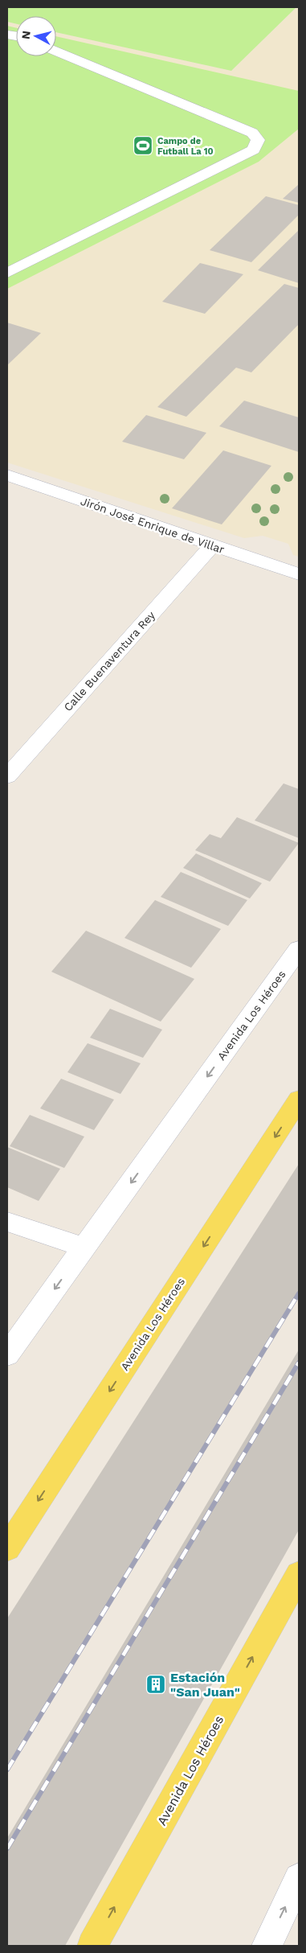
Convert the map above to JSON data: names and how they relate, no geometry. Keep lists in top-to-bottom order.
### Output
{
  "streets": {
    "main road": ["Avenida Los Héroes"],
    "street": ["Jirón José Enrique de Villar", "Calle Buenaventura Rey"]
  },
  "crossings": [
    ["Jirón José Enrique de Villar", "Calle Buenaventura Rey"]
  ],
  "places": {
    "sports": ["Campo de Futball La 10"],
    "building": ["Estación \"San Juan\""]
  },
  "north": "left"
}
